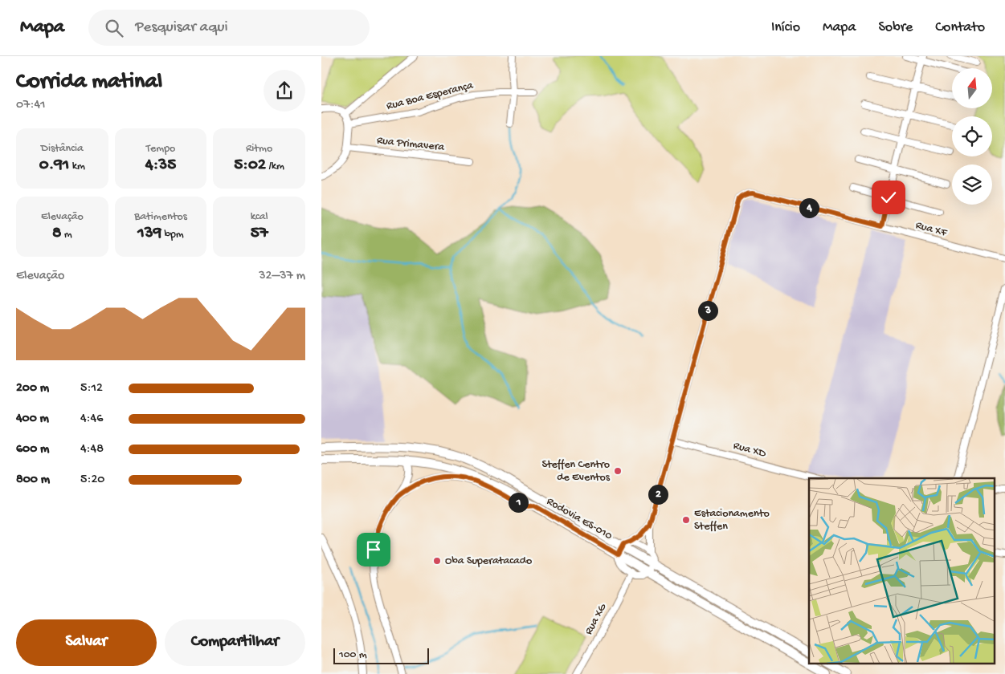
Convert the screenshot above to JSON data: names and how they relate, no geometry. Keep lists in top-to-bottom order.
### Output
{
  "streets": {
    "main road": ["Rodovia ES-010"],
    "street": [
      "Rua Boa Esperança",
      "Rua Primavera",
      "Rua XF",
      "Rua XD",
      "Rua XG"
    ]
  },
  "crossings": [
    ["Rua XF", "Rua XD"],
    ["Rua XF", "Rodovia ES-010"]
  ],
  "places": ["Steffen Centro de Eventos", "Estacionamento Steffen", "Oba Superatacado"],
  "scale_bar": "100 m",
  "north": "top",
  "page": {
    "header": "Mapa",
    "search": "Pesquisar aqui",
    "nav": [
      "Início",
      "Mapa",
      "Sobre",
      "Contato"
    ],
    "heading": ["Corrida matinal", "07:41"],
    "stats": [
      ["Distância", "0.91 km"],
      ["Tempo", "4:35"],
      ["Ritmo", "5:02 /km"],
      ["Elevação", "8 m"],
      ["Batimentos", "139 bpm"],
      ["kcal", "57"]
    ],
    "pins": [
      "4",
      "3",
      "2",
      "1"
    ],
    "chart": ["Elevação", "32–37 m"],
    "list": [
      {
        "name": "200 m",
        "note": "5:12"
      },
      {
        "name": "400 m",
        "note": "4:46"
      },
      {
        "name": "600 m",
        "note": "4:48"
      },
      {
        "name": "800 m",
        "note": "5:20"
      }
    ],
    "buttons": ["Salvar", "Compartilhar"],
    "scale": "100 m"
  }
}
